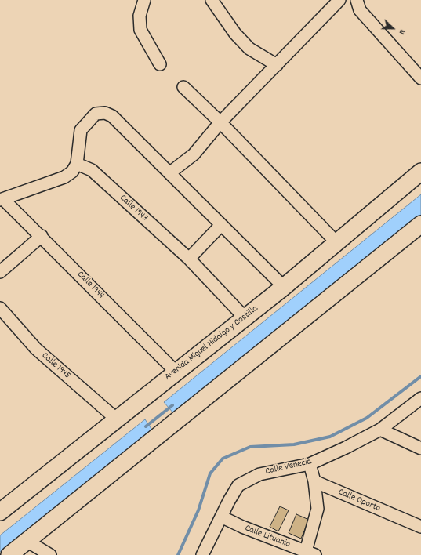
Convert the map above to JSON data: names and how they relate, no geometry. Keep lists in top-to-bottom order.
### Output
{
  "streets": {
    "main road": ["Avenida Miguel Hidalgo y Costilla"],
    "street": [
      "Calle 1943",
      "Calle 1944",
      "Calle 1945",
      "Calle Venecia",
      "Calle Oporto",
      "Calle Lituania"
    ]
  },
  "crossings": [
    ["Calle 1943", "Avenida Miguel Hidalgo y Costilla"],
    ["Calle 1944", "Avenida Miguel Hidalgo y Costilla"],
    ["Avenida Miguel Hidalgo y Costilla", "Calle 1945"],
    ["Calle Venecia", "Calle Lituania"]
  ],
  "north": "right"
}
